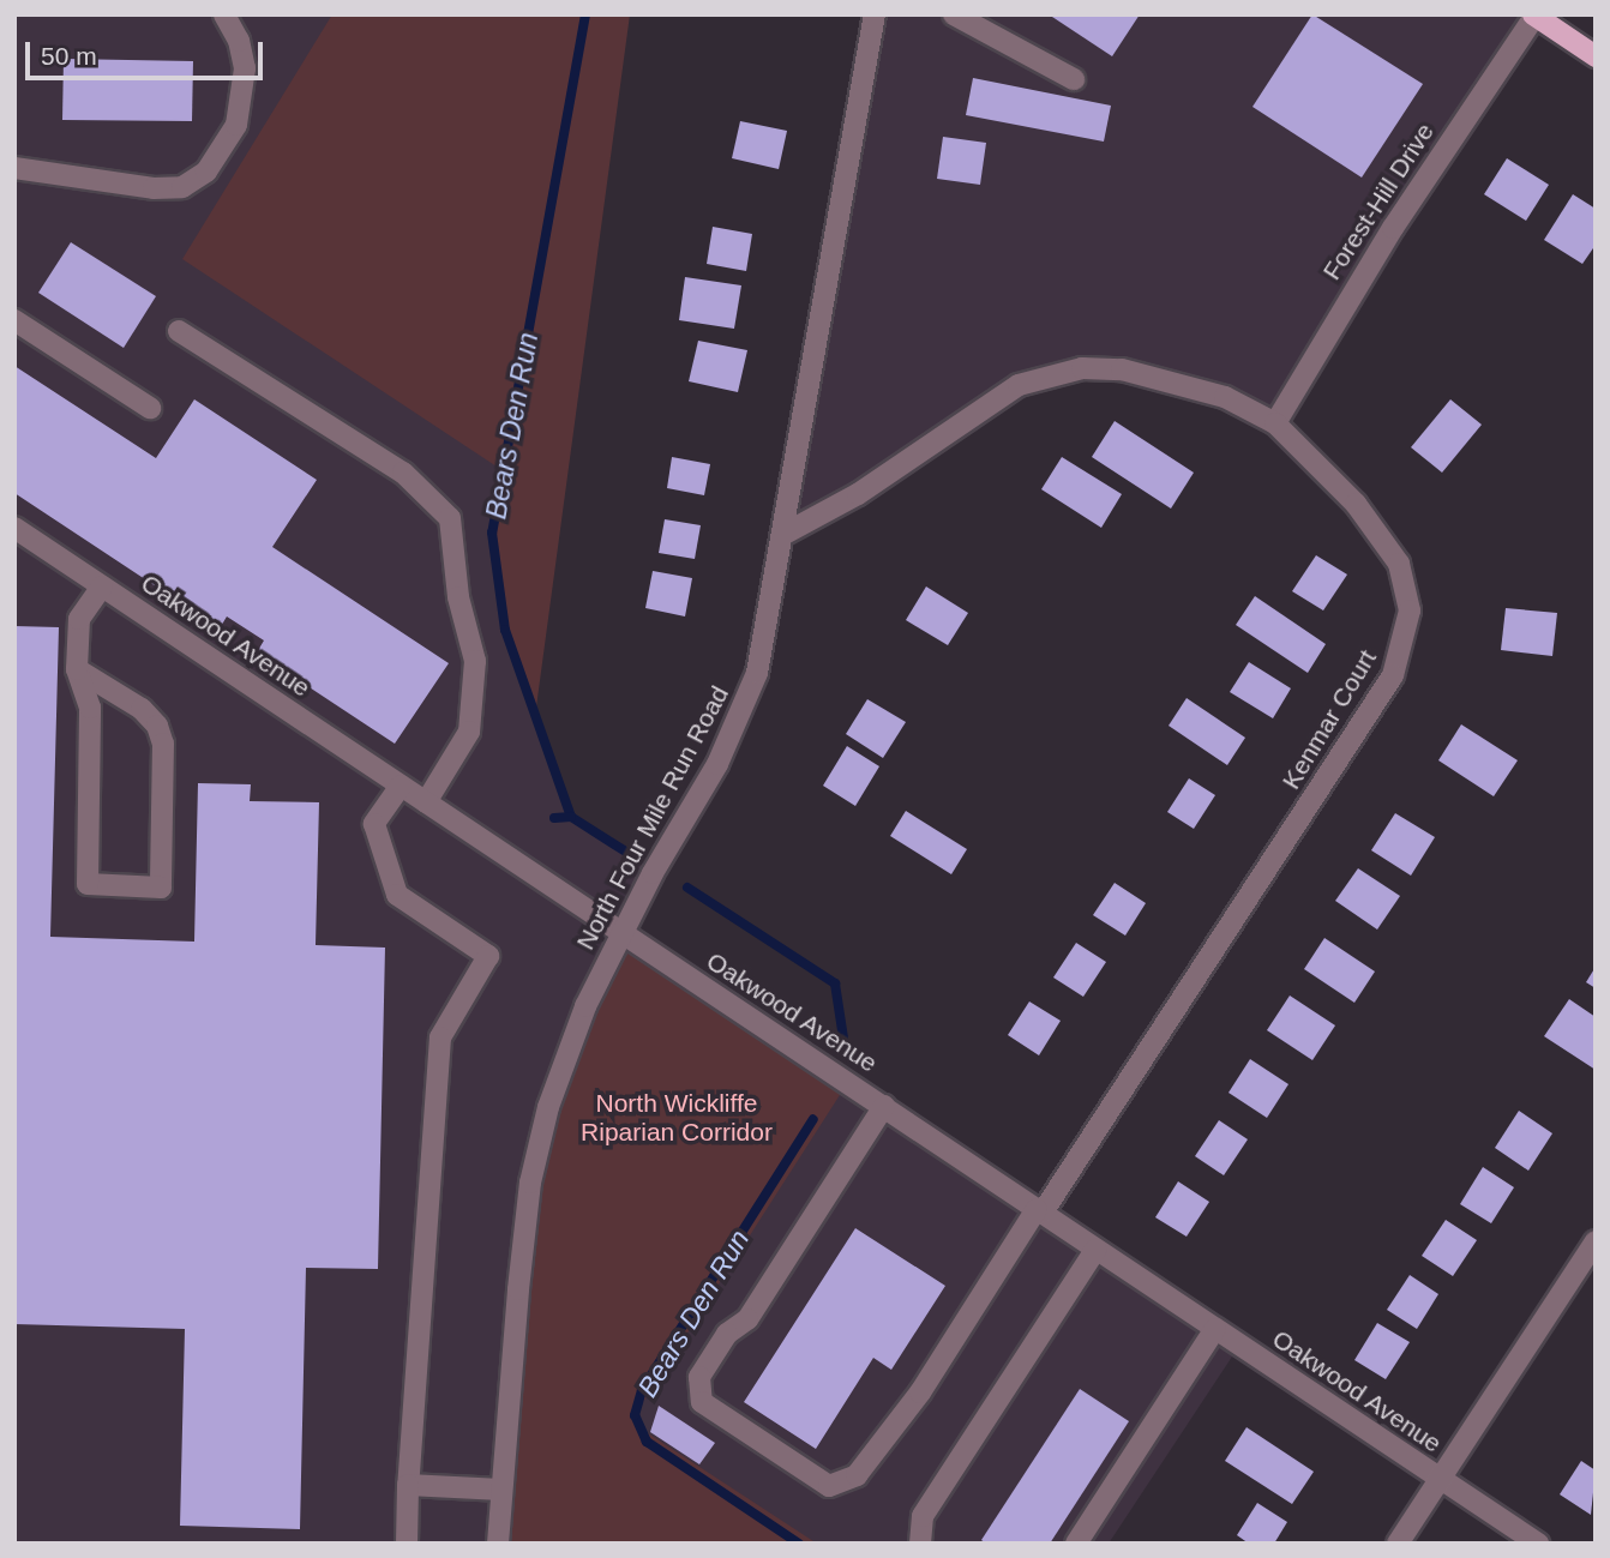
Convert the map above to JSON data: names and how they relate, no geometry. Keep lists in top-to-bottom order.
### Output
{
  "streets": {
    "street": [
      "Forest-Hill Drive",
      "Oakwood Avenue",
      "Kenmar Court",
      "North Four Mile Run Road"
    ]
  },
  "crossings": [
    ["Forest-Hill Drive", "Kenmar Court"],
    ["Oakwood Avenue", "Kenmar Court"],
    ["Oakwood Avenue", "North Four Mile Run Road"],
    ["Kenmar Court", "North Four Mile Run Road"]
  ],
  "water": ["Bears Den Run"],
  "parks": ["North Wickliffe Riparian Corridor"],
  "scale_bar": "50 m"
}
